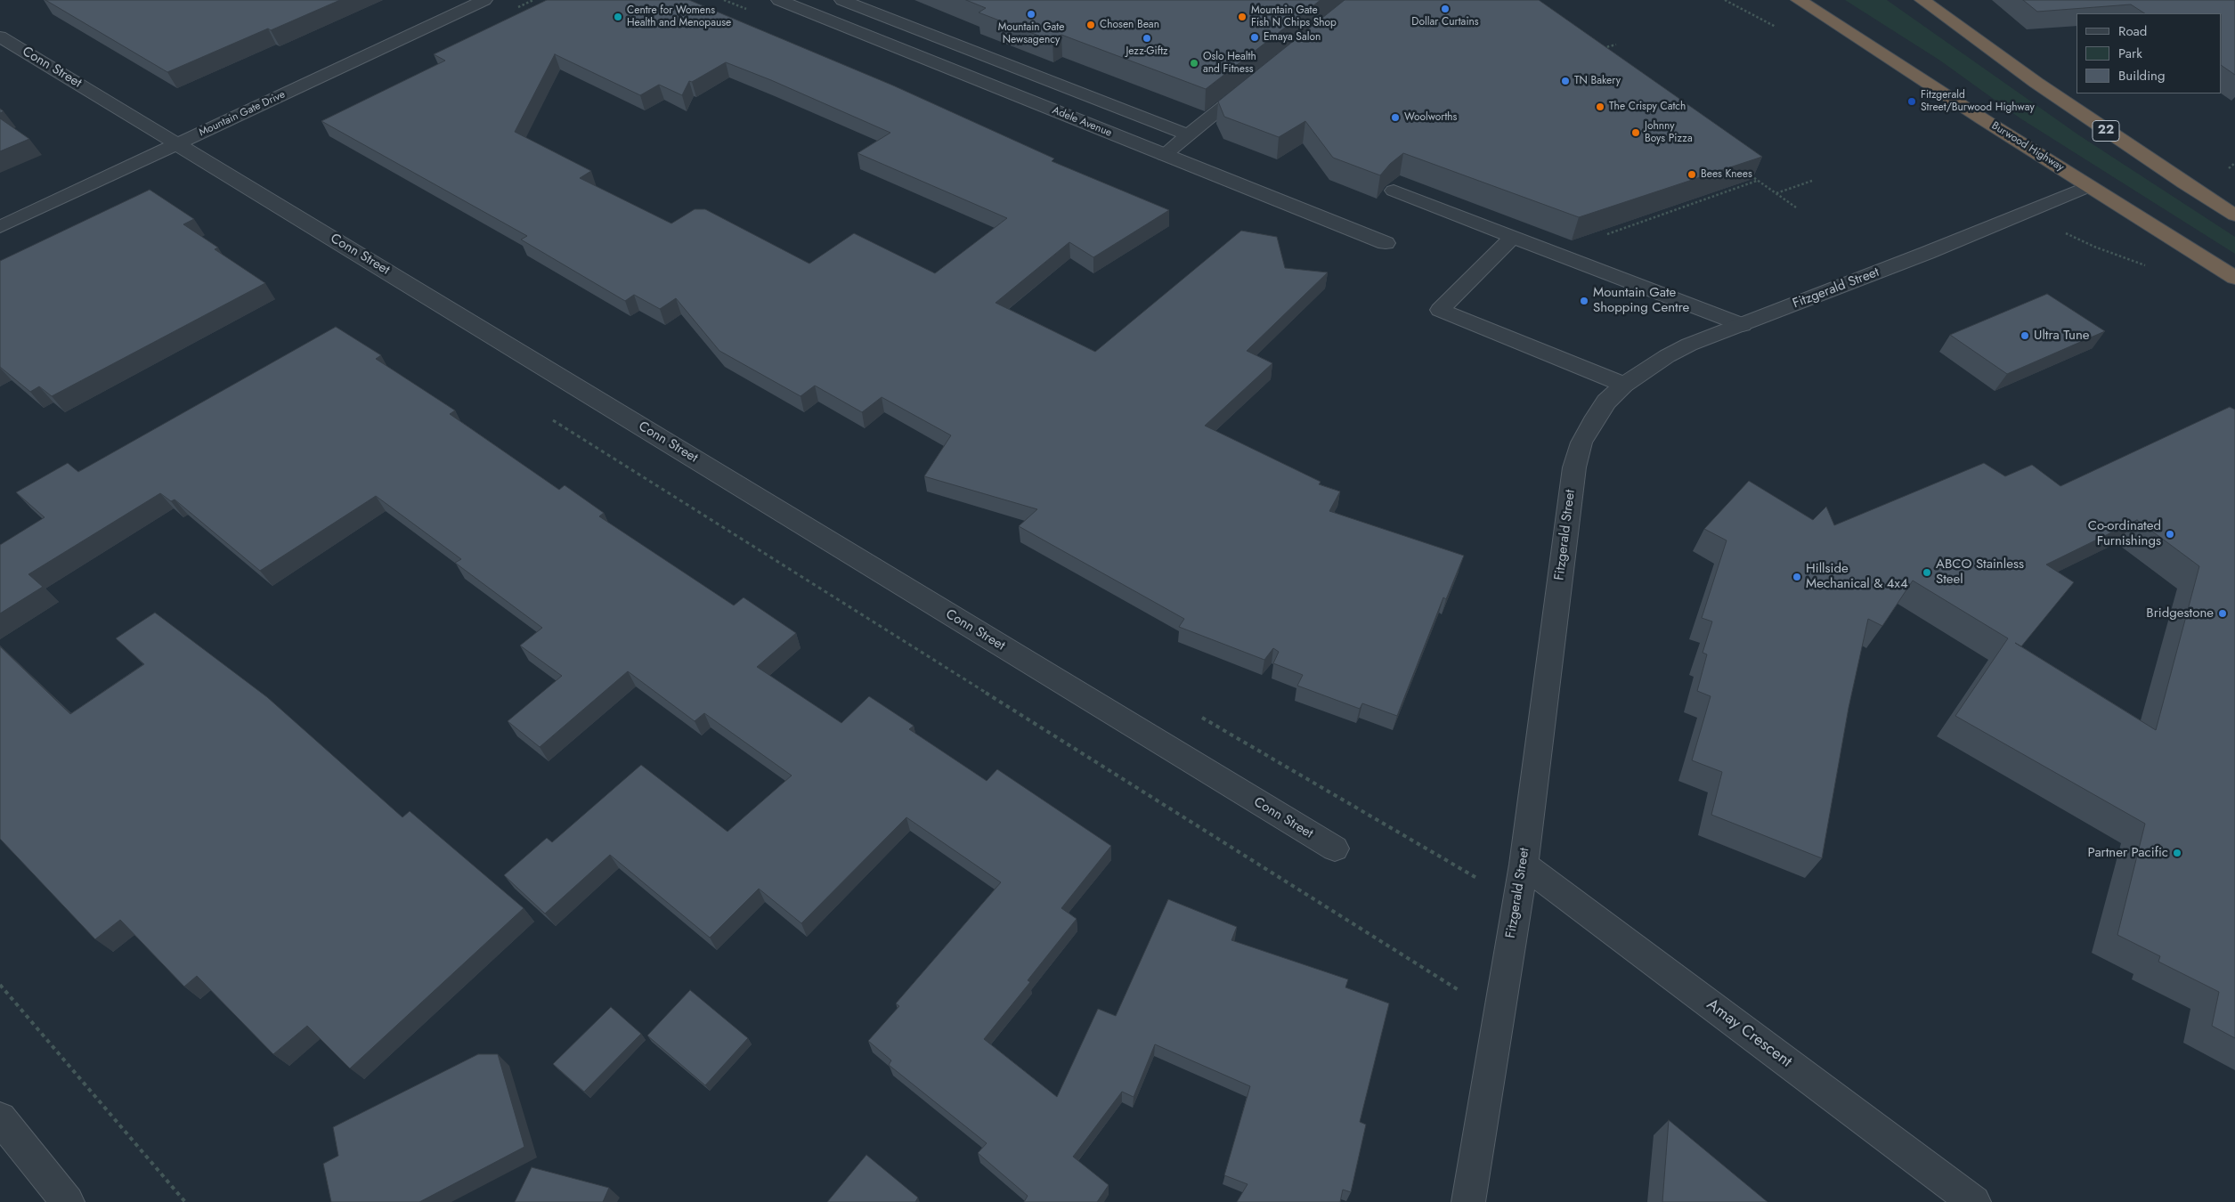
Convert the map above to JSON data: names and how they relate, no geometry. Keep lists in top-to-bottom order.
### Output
{
  "streets": {
    "highway": ["22", "Burwood Highway"],
    "street": [
      "Conn Street",
      "Mountain Gate Drive",
      "Adele Avenue",
      "Fitzgerald Street",
      "Amay Crescent"
    ]
  },
  "crossings": [
    ["Conn Street", "Mountain Gate Drive"],
    ["Burwood Highway", "Fitzgerald Street"],
    ["Fitzgerald Street", "Amay Crescent"]
  ],
  "places": [
    "Dollar Curtains",
    "Mountain Gate Newsagency",
    "Centre for Womens Health and Menopause",
    "Mountain Gate Fish N Chips Shop",
    "Chosen Bean",
    "Emaya Salon",
    "Jezz-Giftz",
    "Oslo Health and Fitness",
    "TN Bakery",
    "Fitzgerald Street/Burwood Highway",
    "The Crispy Catch",
    "Woolworths",
    "Johnny Boys Pizza",
    "Bees Knees",
    "Mountain Gate Shopping Centre",
    "Ultra Tune",
    "Co-ordinated Furnishings",
    "ABCO Stainless Steel",
    "Hillside Mechanical & 4x4",
    "Bridgestone",
    "Partner Pacific"
  ],
  "legend": ["Road", "Park", "Building"]
}
